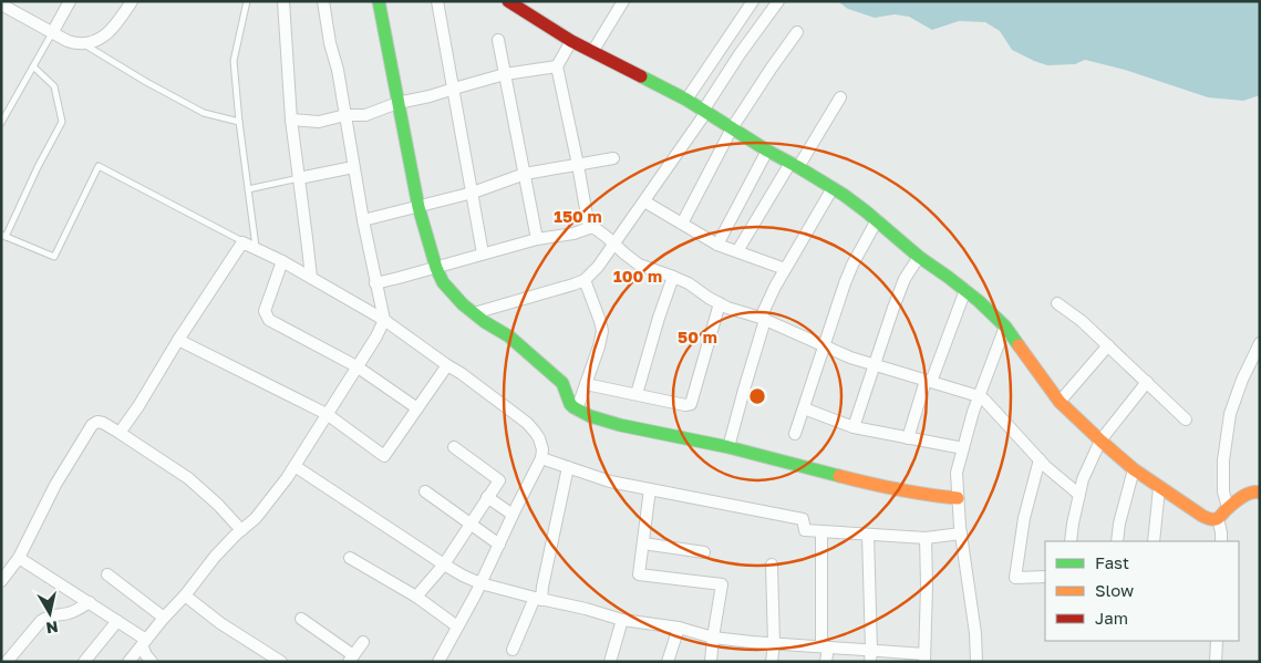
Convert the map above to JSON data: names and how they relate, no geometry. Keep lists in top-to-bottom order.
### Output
{
  "legend": ["Fast", "Slow", "Jam"],
  "north": "bottom",
  "rings": ["150 m", "100 m", "50 m"]
}
